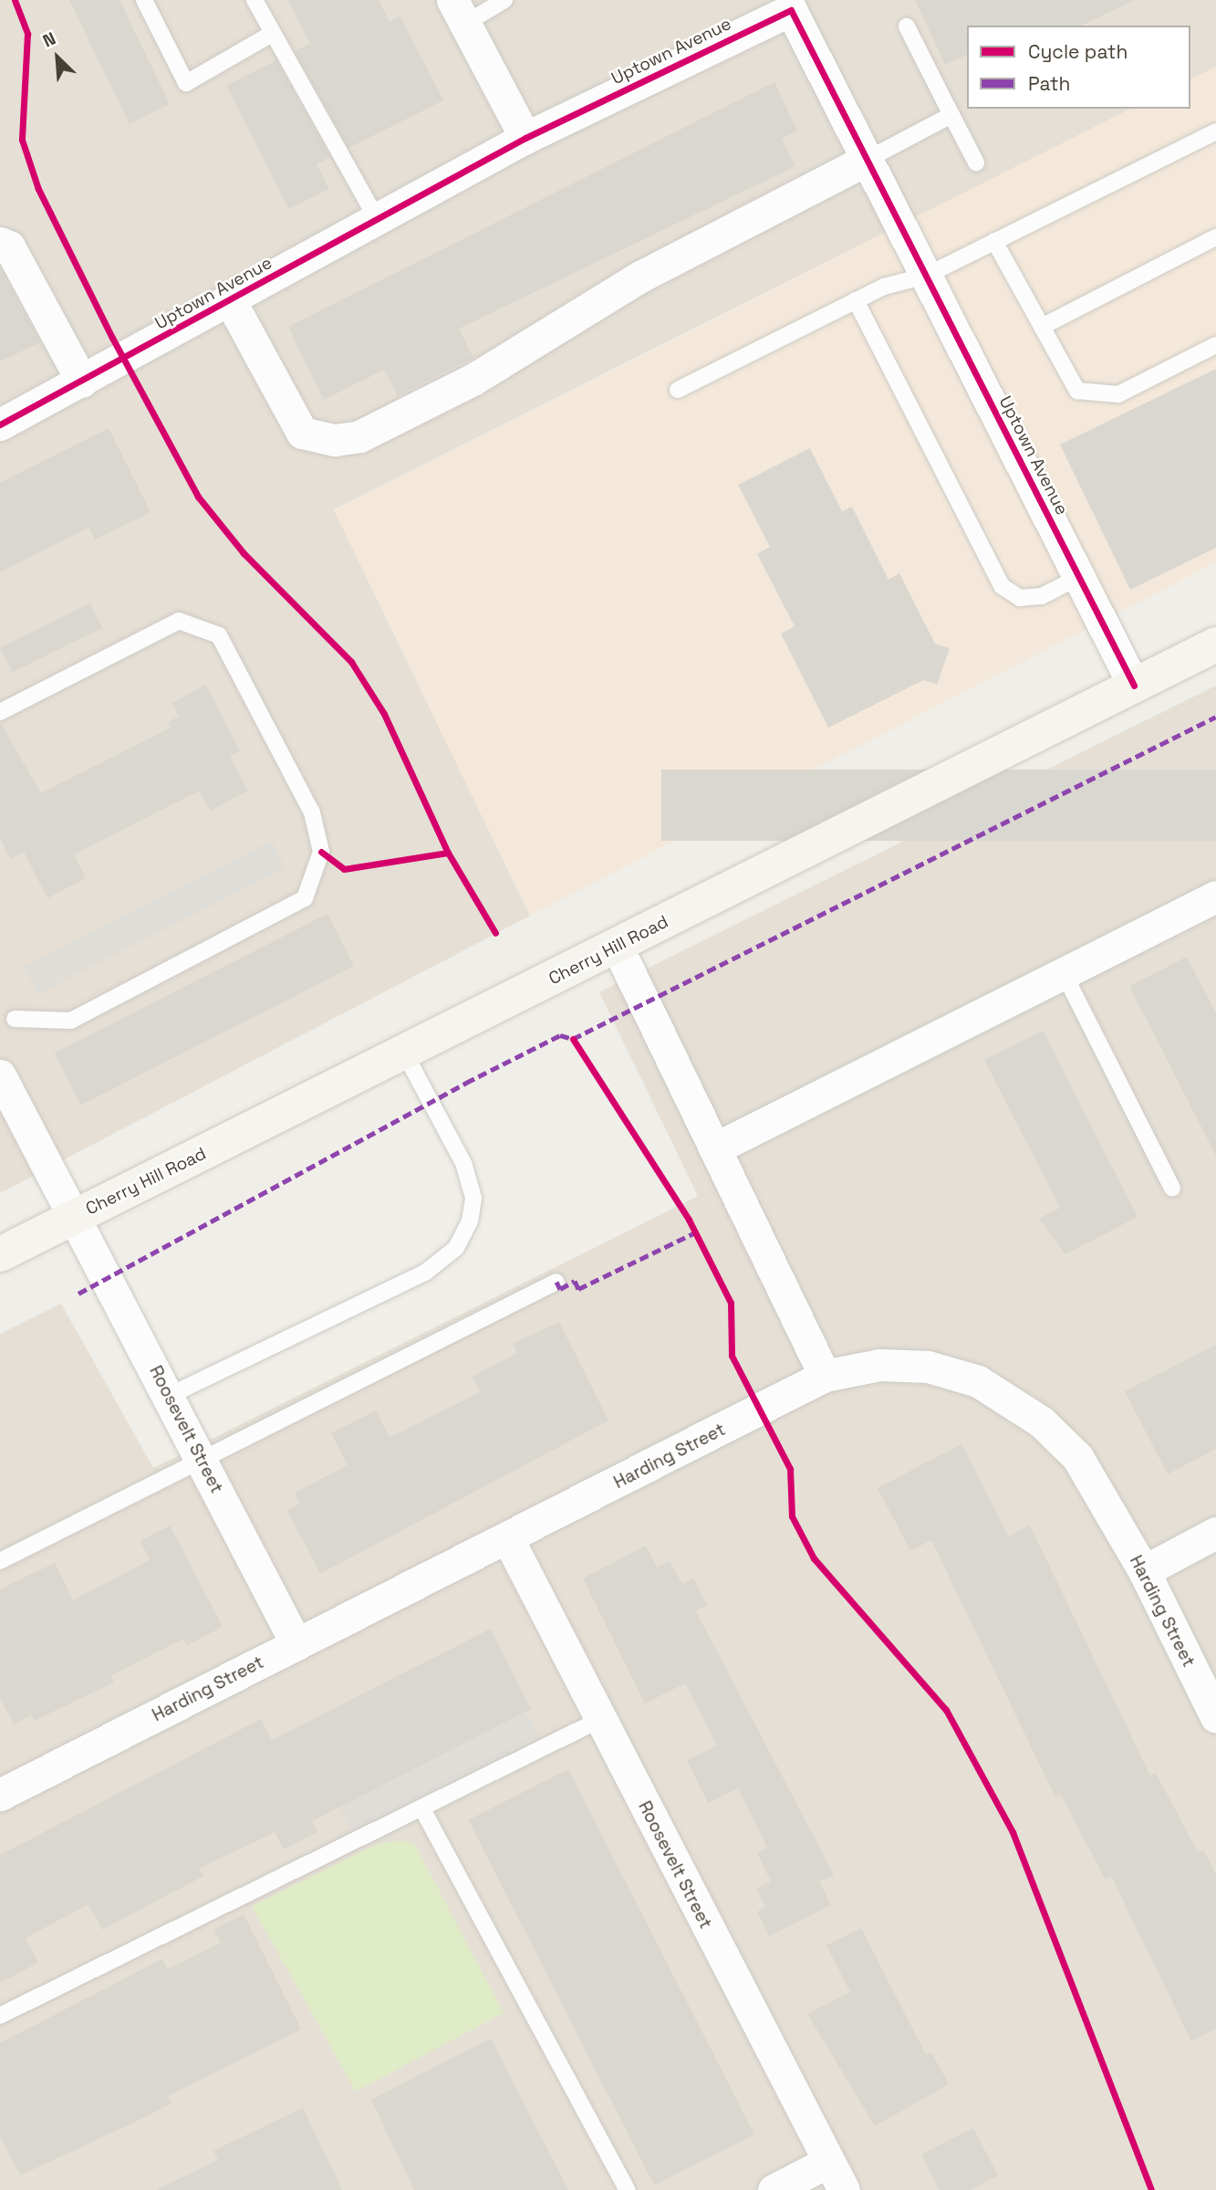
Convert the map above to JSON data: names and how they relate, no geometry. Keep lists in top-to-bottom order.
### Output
{
  "streets": {
    "main road": ["Cherry Hill Road"],
    "street": ["Uptown Avenue", "Roosevelt Street", "Harding Street"]
  },
  "crossings": [
    ["Uptown Avenue", "Cherry Hill Road"],
    ["Cherry Hill Road", "Roosevelt Street"],
    ["Roosevelt Street", "Harding Street"]
  ],
  "legend": ["Cycle path", "Path"],
  "north": "top left"
}
